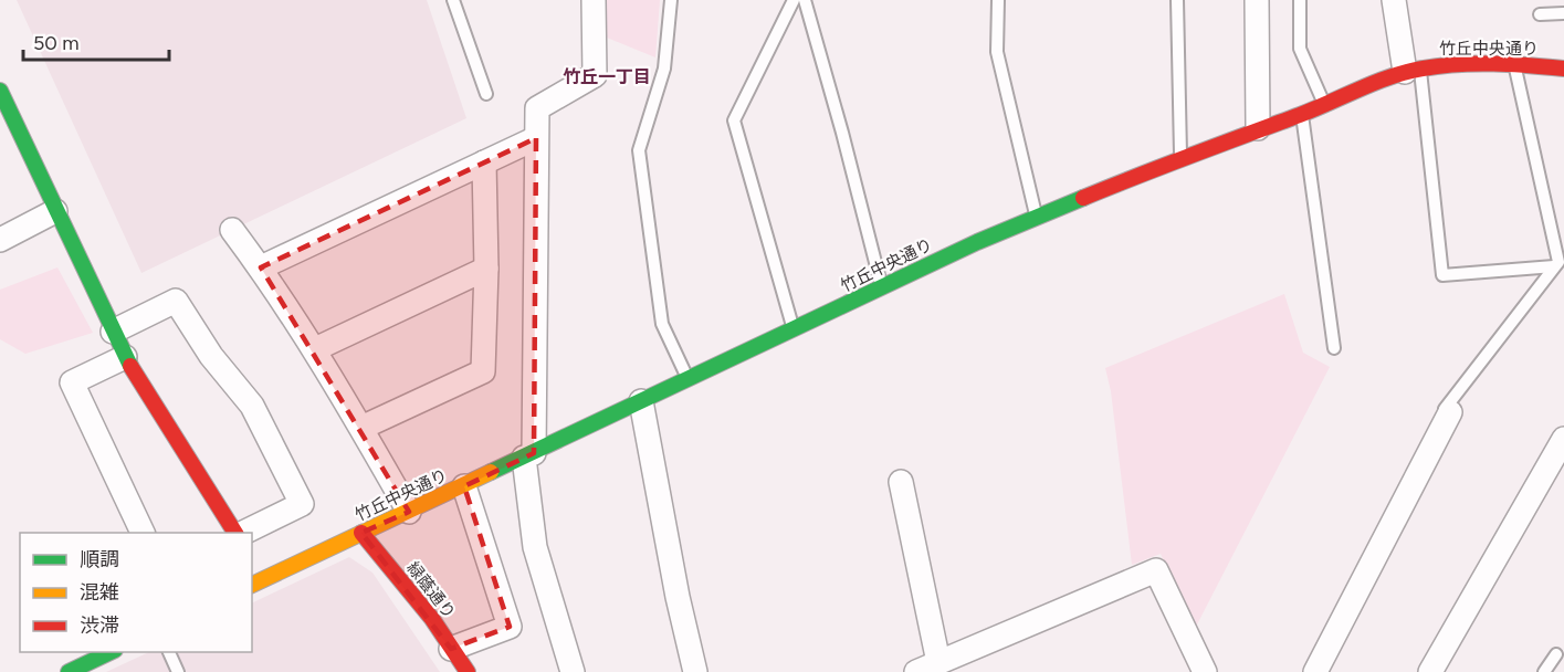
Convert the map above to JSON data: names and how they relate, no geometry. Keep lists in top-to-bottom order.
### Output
{
  "streets": {
    "street": ["竹丘中央通り", "緑蔭通り"]
  },
  "crossings": [
    ["竹丘中央通り", "緑蔭通り"]
  ],
  "districts": ["竹丘一丁目"],
  "legend": ["順調", "混雑", "渋滞"],
  "scale_bar": "50 m"
}
